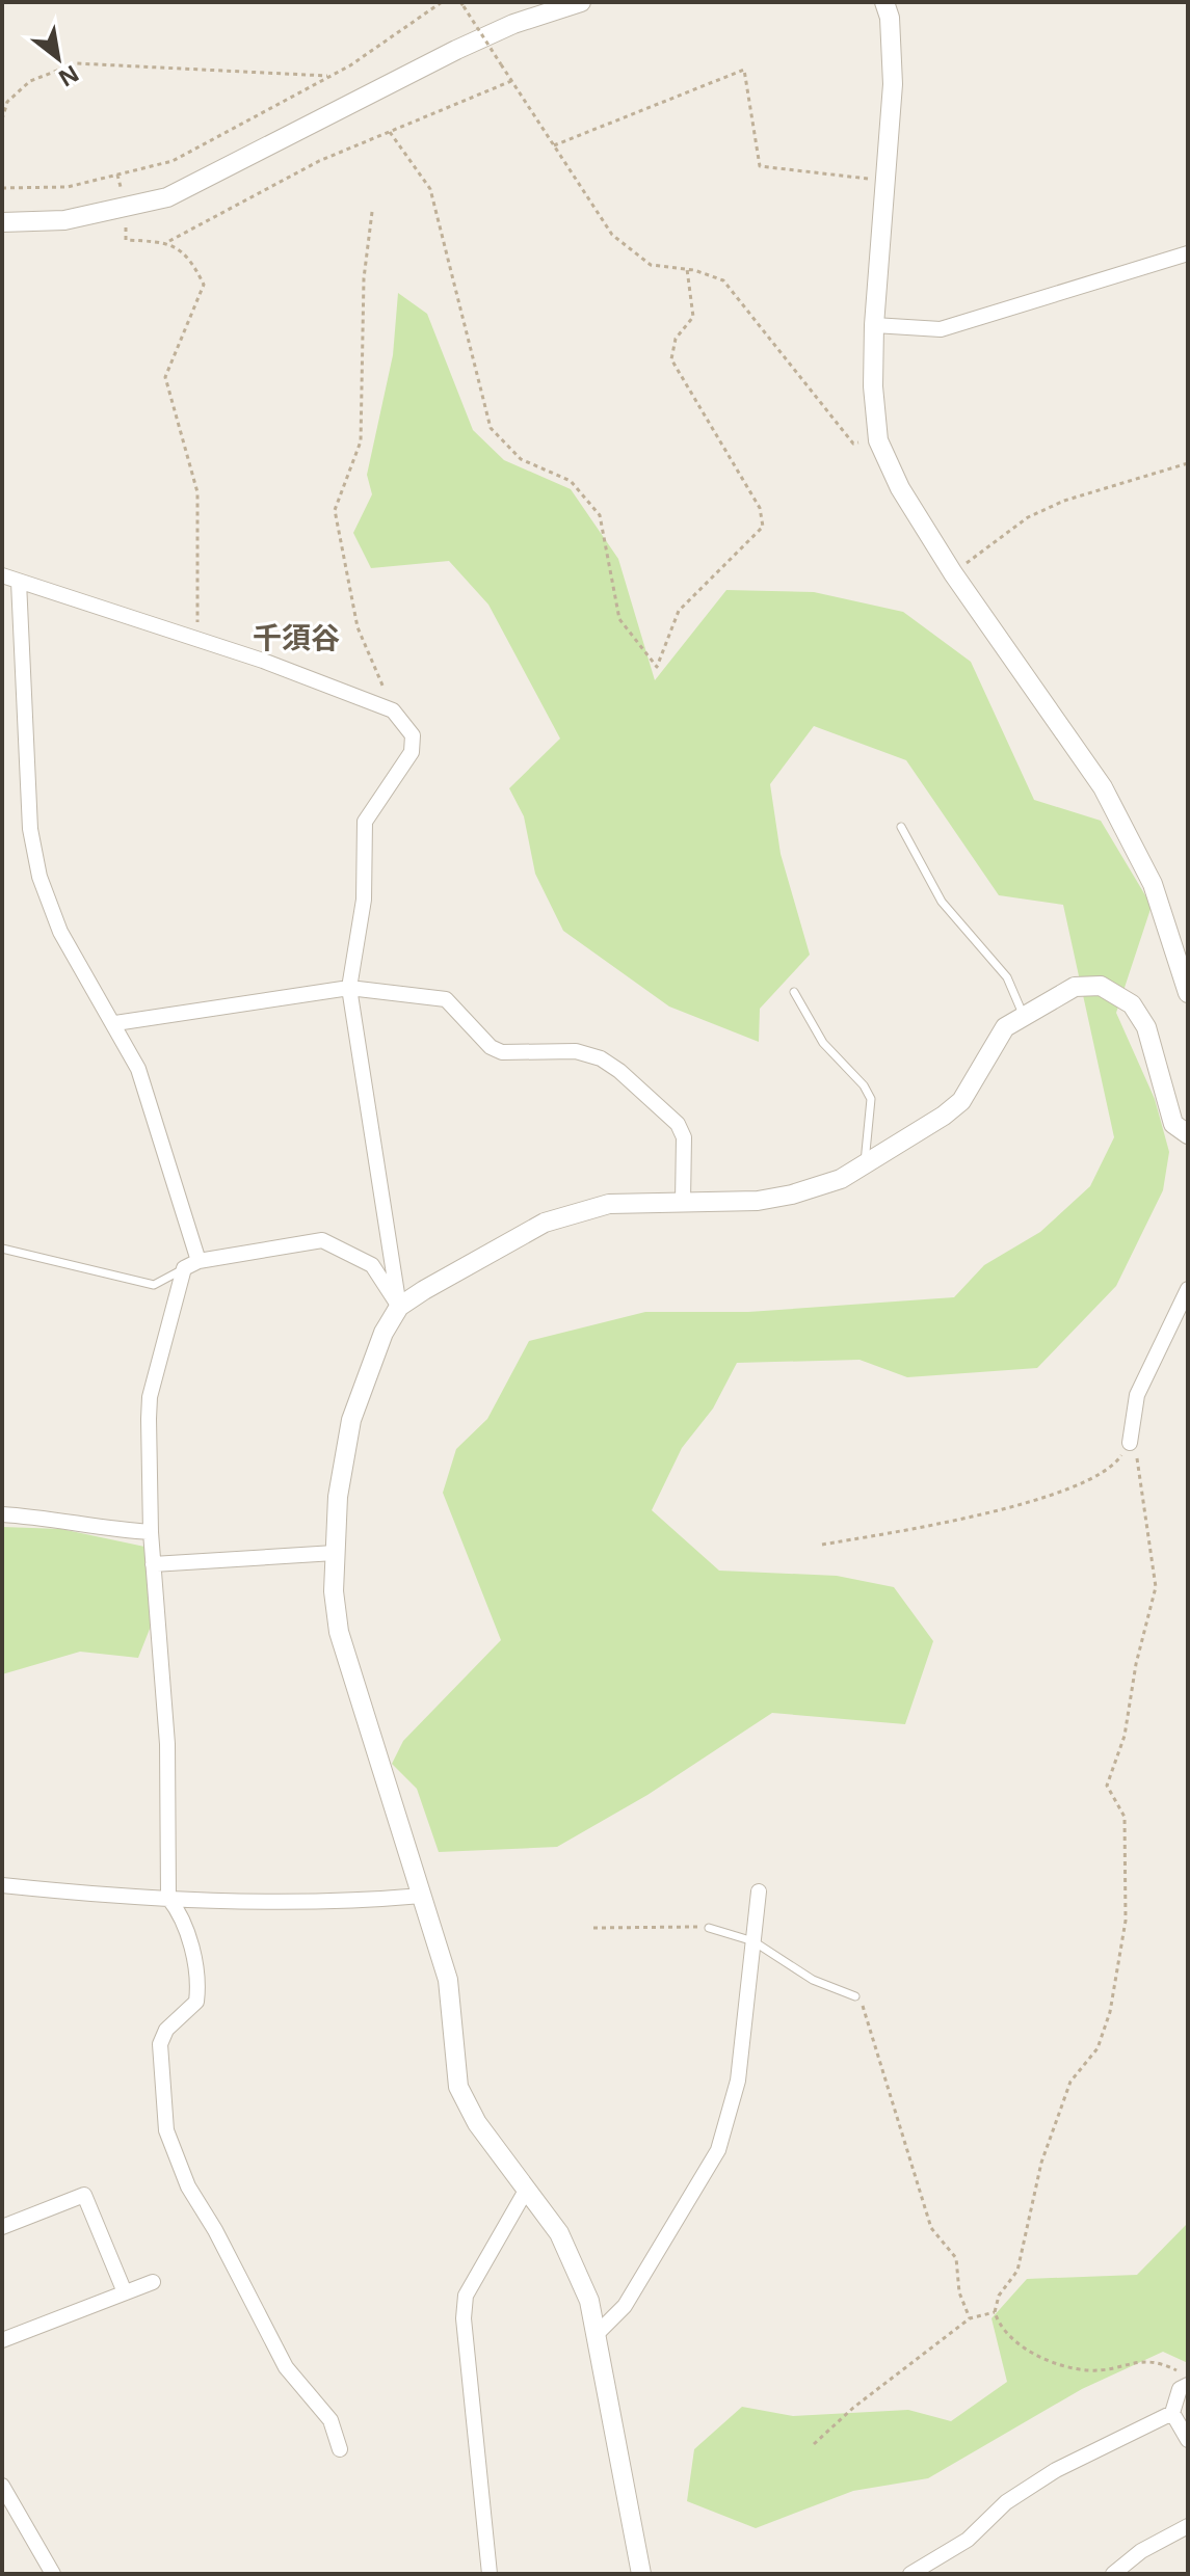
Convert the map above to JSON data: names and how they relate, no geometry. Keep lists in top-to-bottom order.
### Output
{
  "districts": ["千須谷"],
  "north": "bottom right"
}
